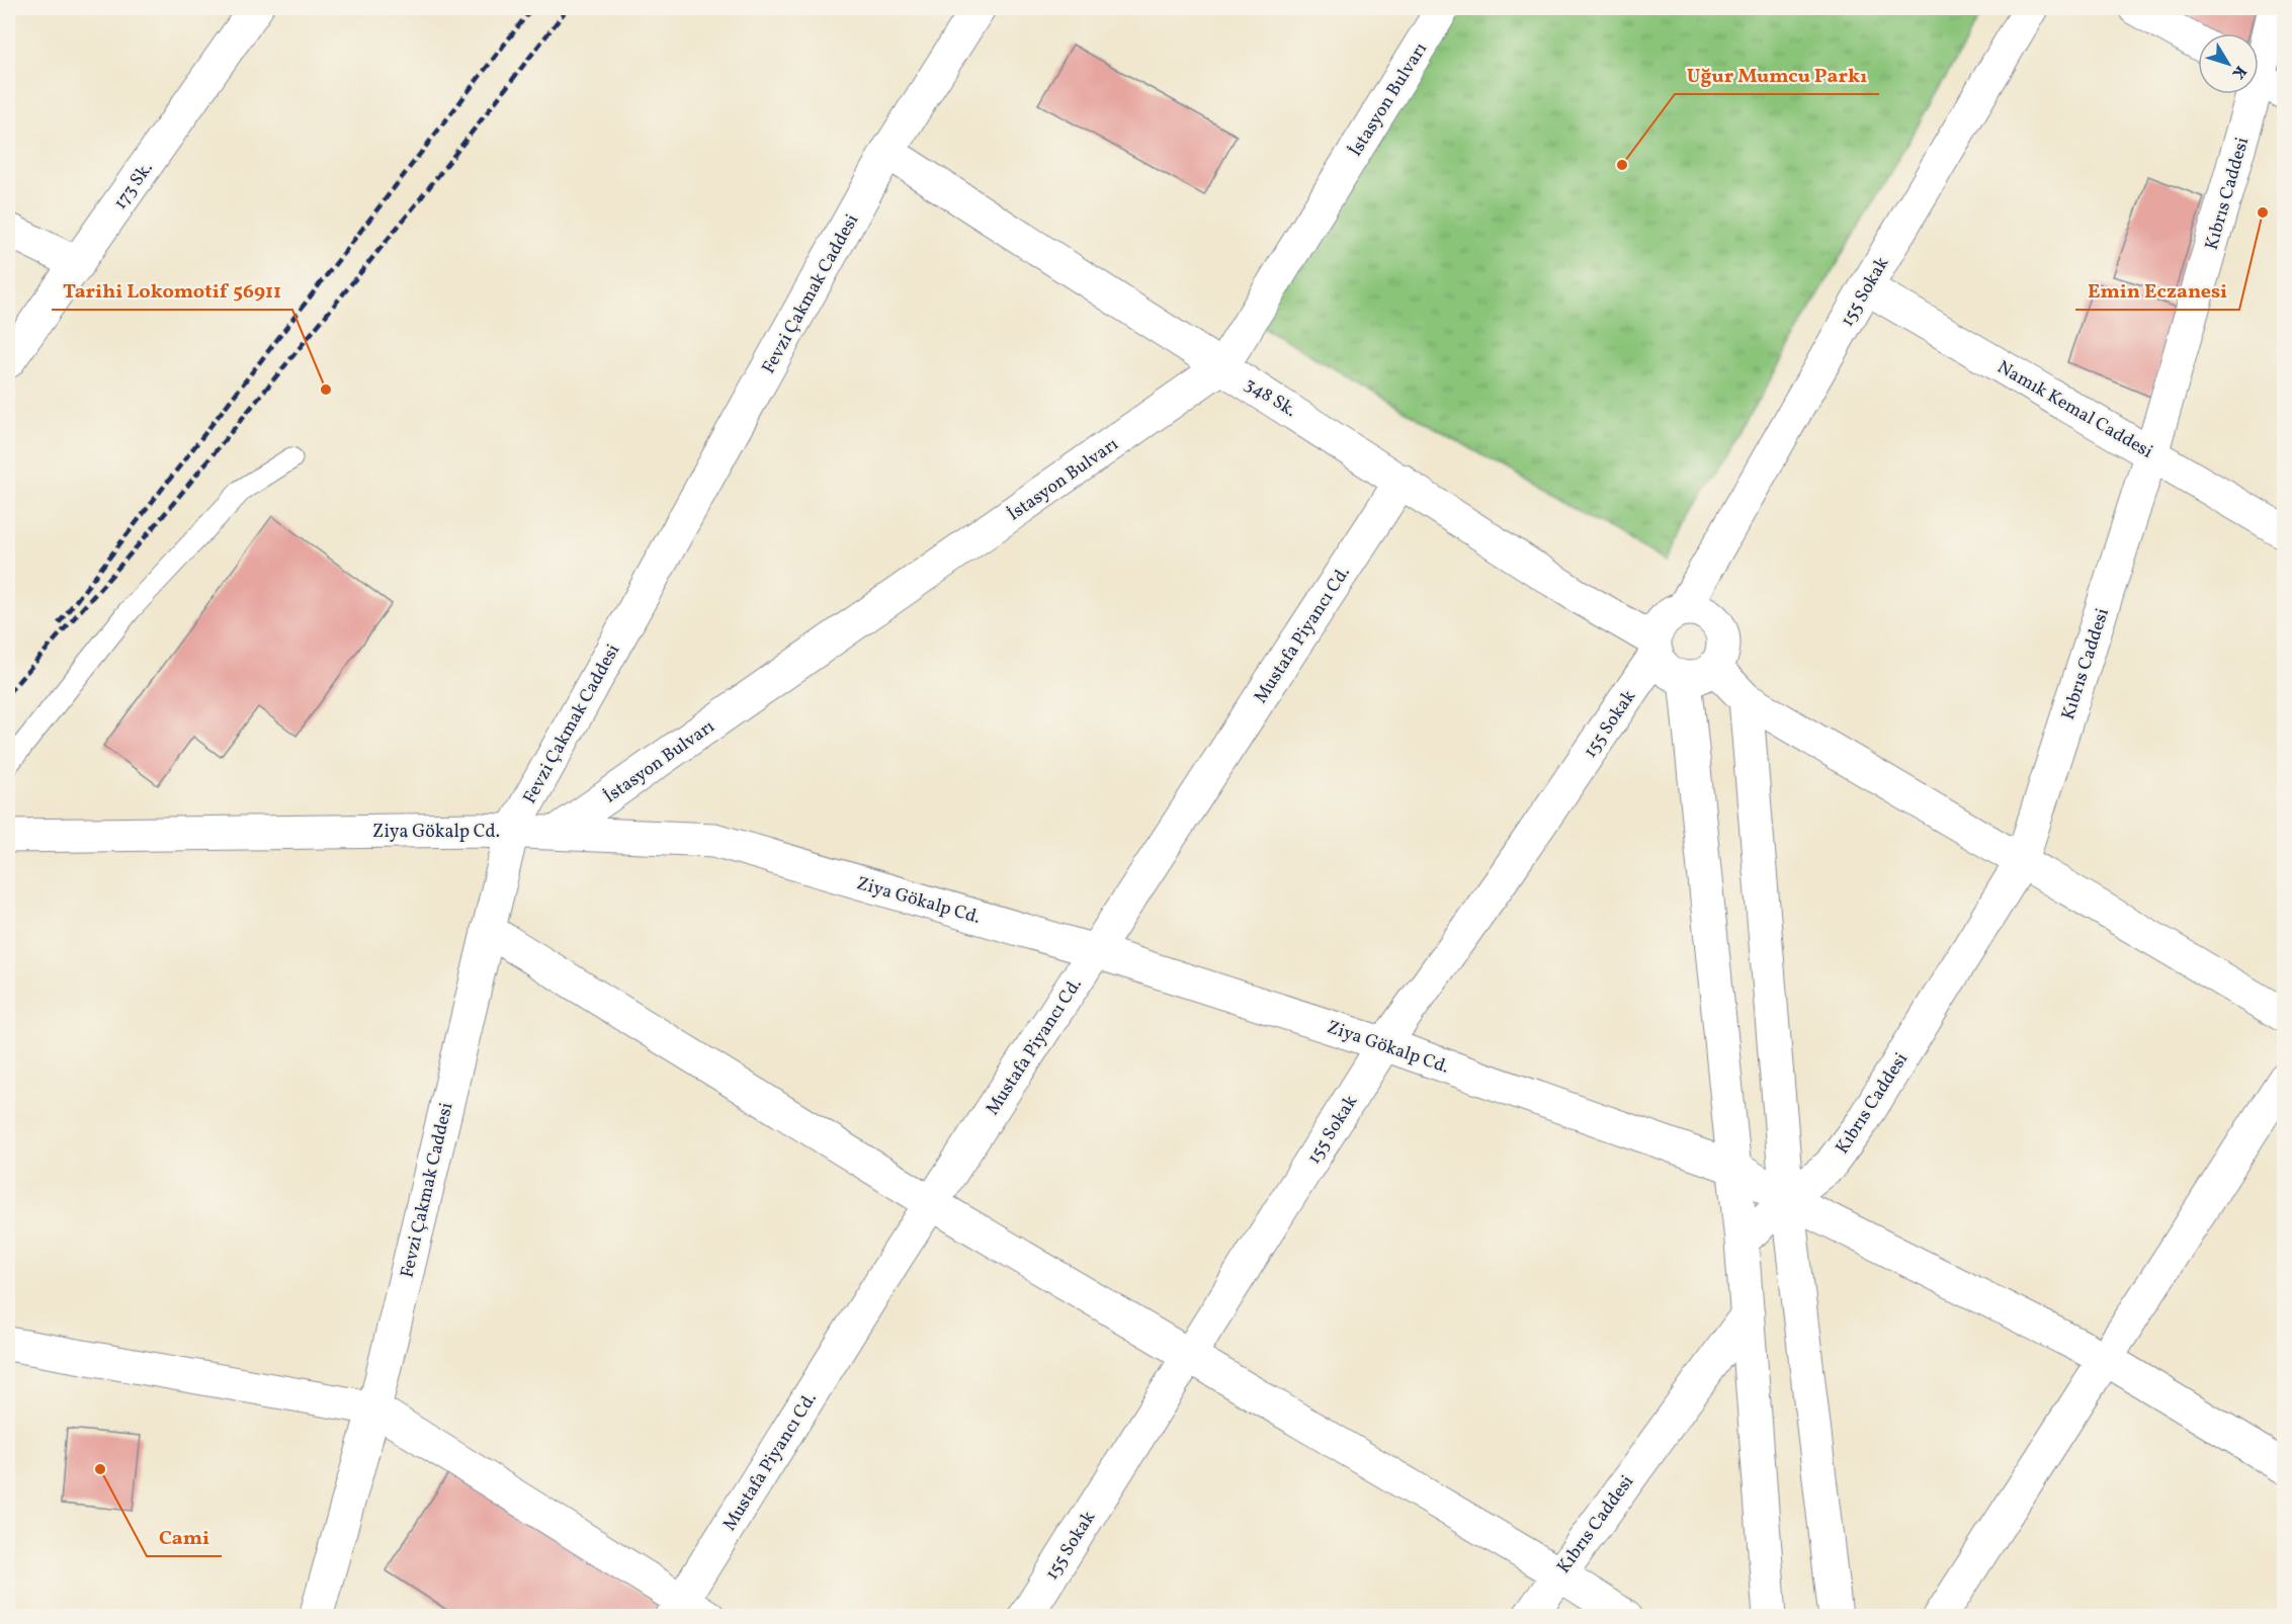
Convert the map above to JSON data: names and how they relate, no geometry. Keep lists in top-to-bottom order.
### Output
{
  "streets": {
    "street": [
      "İstasyon Bulvarı",
      "173 Sk.",
      "Kıbrıs Caddesi",
      "155 Sokak",
      "Fevzi Çakmak Caddesi",
      "348 Sk.",
      "Namık Kemal Caddesi",
      "Mustafa Piyancı Cd.",
      "Ziya Gökalp Cd."
    ]
  },
  "crossings": [
    ["İstasyon Bulvarı", "348 Sk."],
    ["İstasyon Bulvarı", "Ziya Gökalp Cd."],
    ["Kıbrıs Caddesi", "Namık Kemal Caddesi"],
    ["Kıbrıs Caddesi", "Ziya Gökalp Cd."],
    ["155 Sokak", "348 Sk."],
    ["155 Sokak", "Namık Kemal Caddesi"],
    ["155 Sokak", "Ziya Gökalp Cd."],
    ["Fevzi Çakmak Caddesi", "348 Sk."],
    ["Fevzi Çakmak Caddesi", "Ziya Gökalp Cd."],
    ["348 Sk.", "Mustafa Piyancı Cd."],
    ["Mustafa Piyancı Cd.", "Ziya Gökalp Cd."]
  ],
  "places": [
    "Uğur Mumcu Parkı",
    "Emin Eczanesi",
    "Tarihi Lokomotif 56911",
    "Cami"
  ],
  "north": "bottom right"
}
